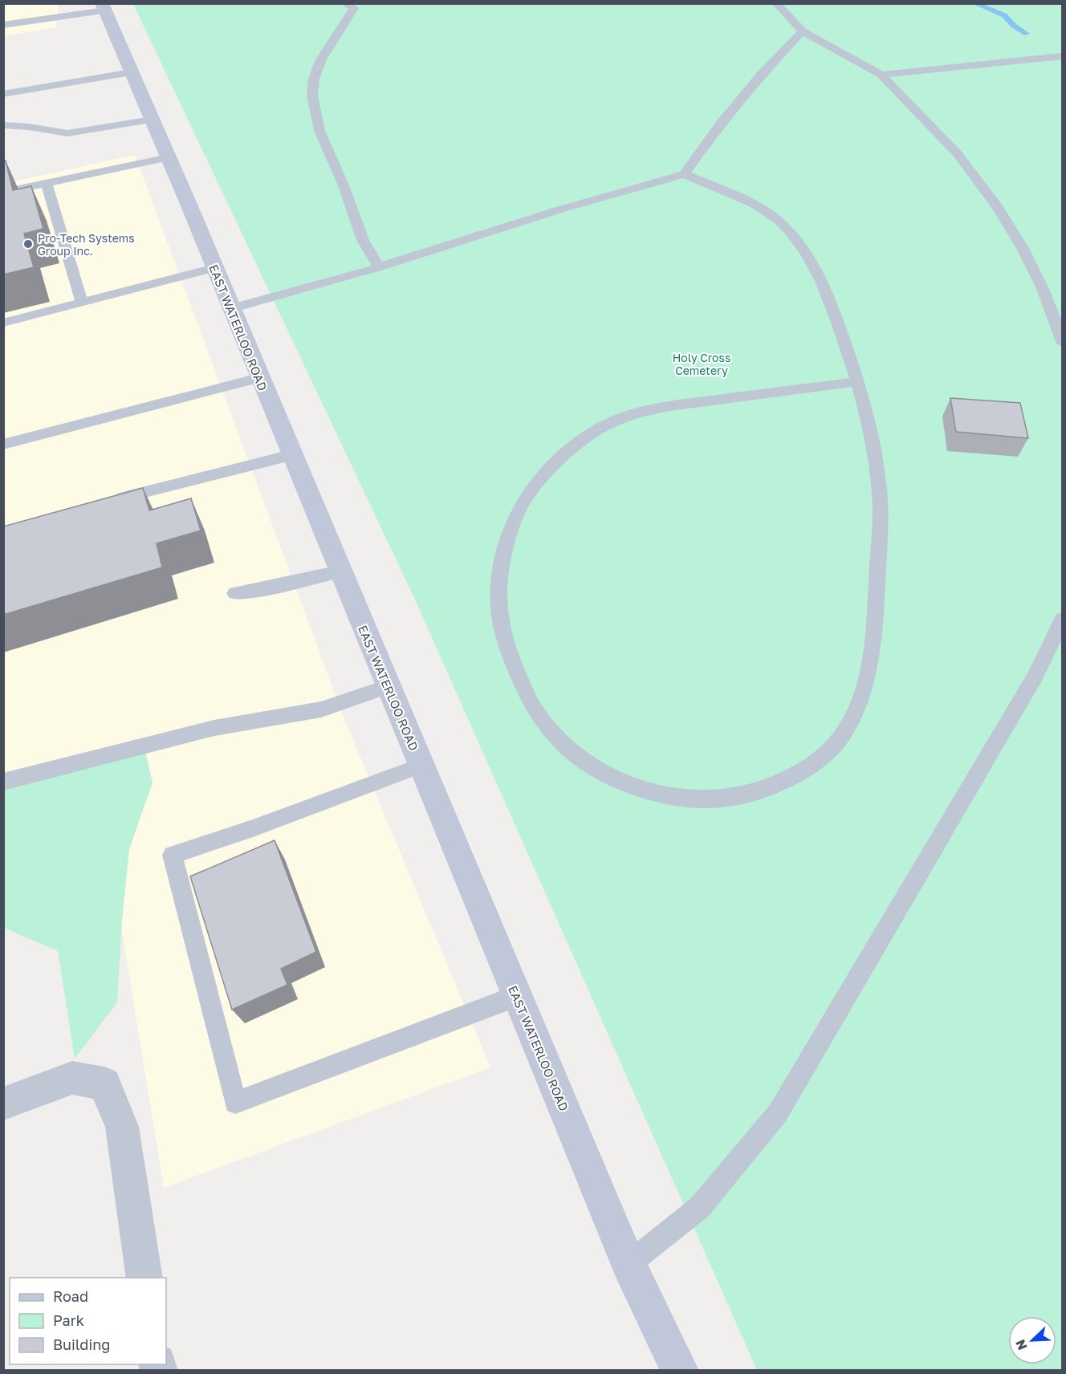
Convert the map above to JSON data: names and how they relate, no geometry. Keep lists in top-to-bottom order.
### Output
{
  "streets": {
    "main road": ["EAST WATERLOO ROAD"]
  },
  "parks": ["Holy Cross Cemetery"],
  "places": ["Pro-Tech Systems Group Inc."],
  "legend": ["Road", "Park", "Building"],
  "north": "bottom left"
}
